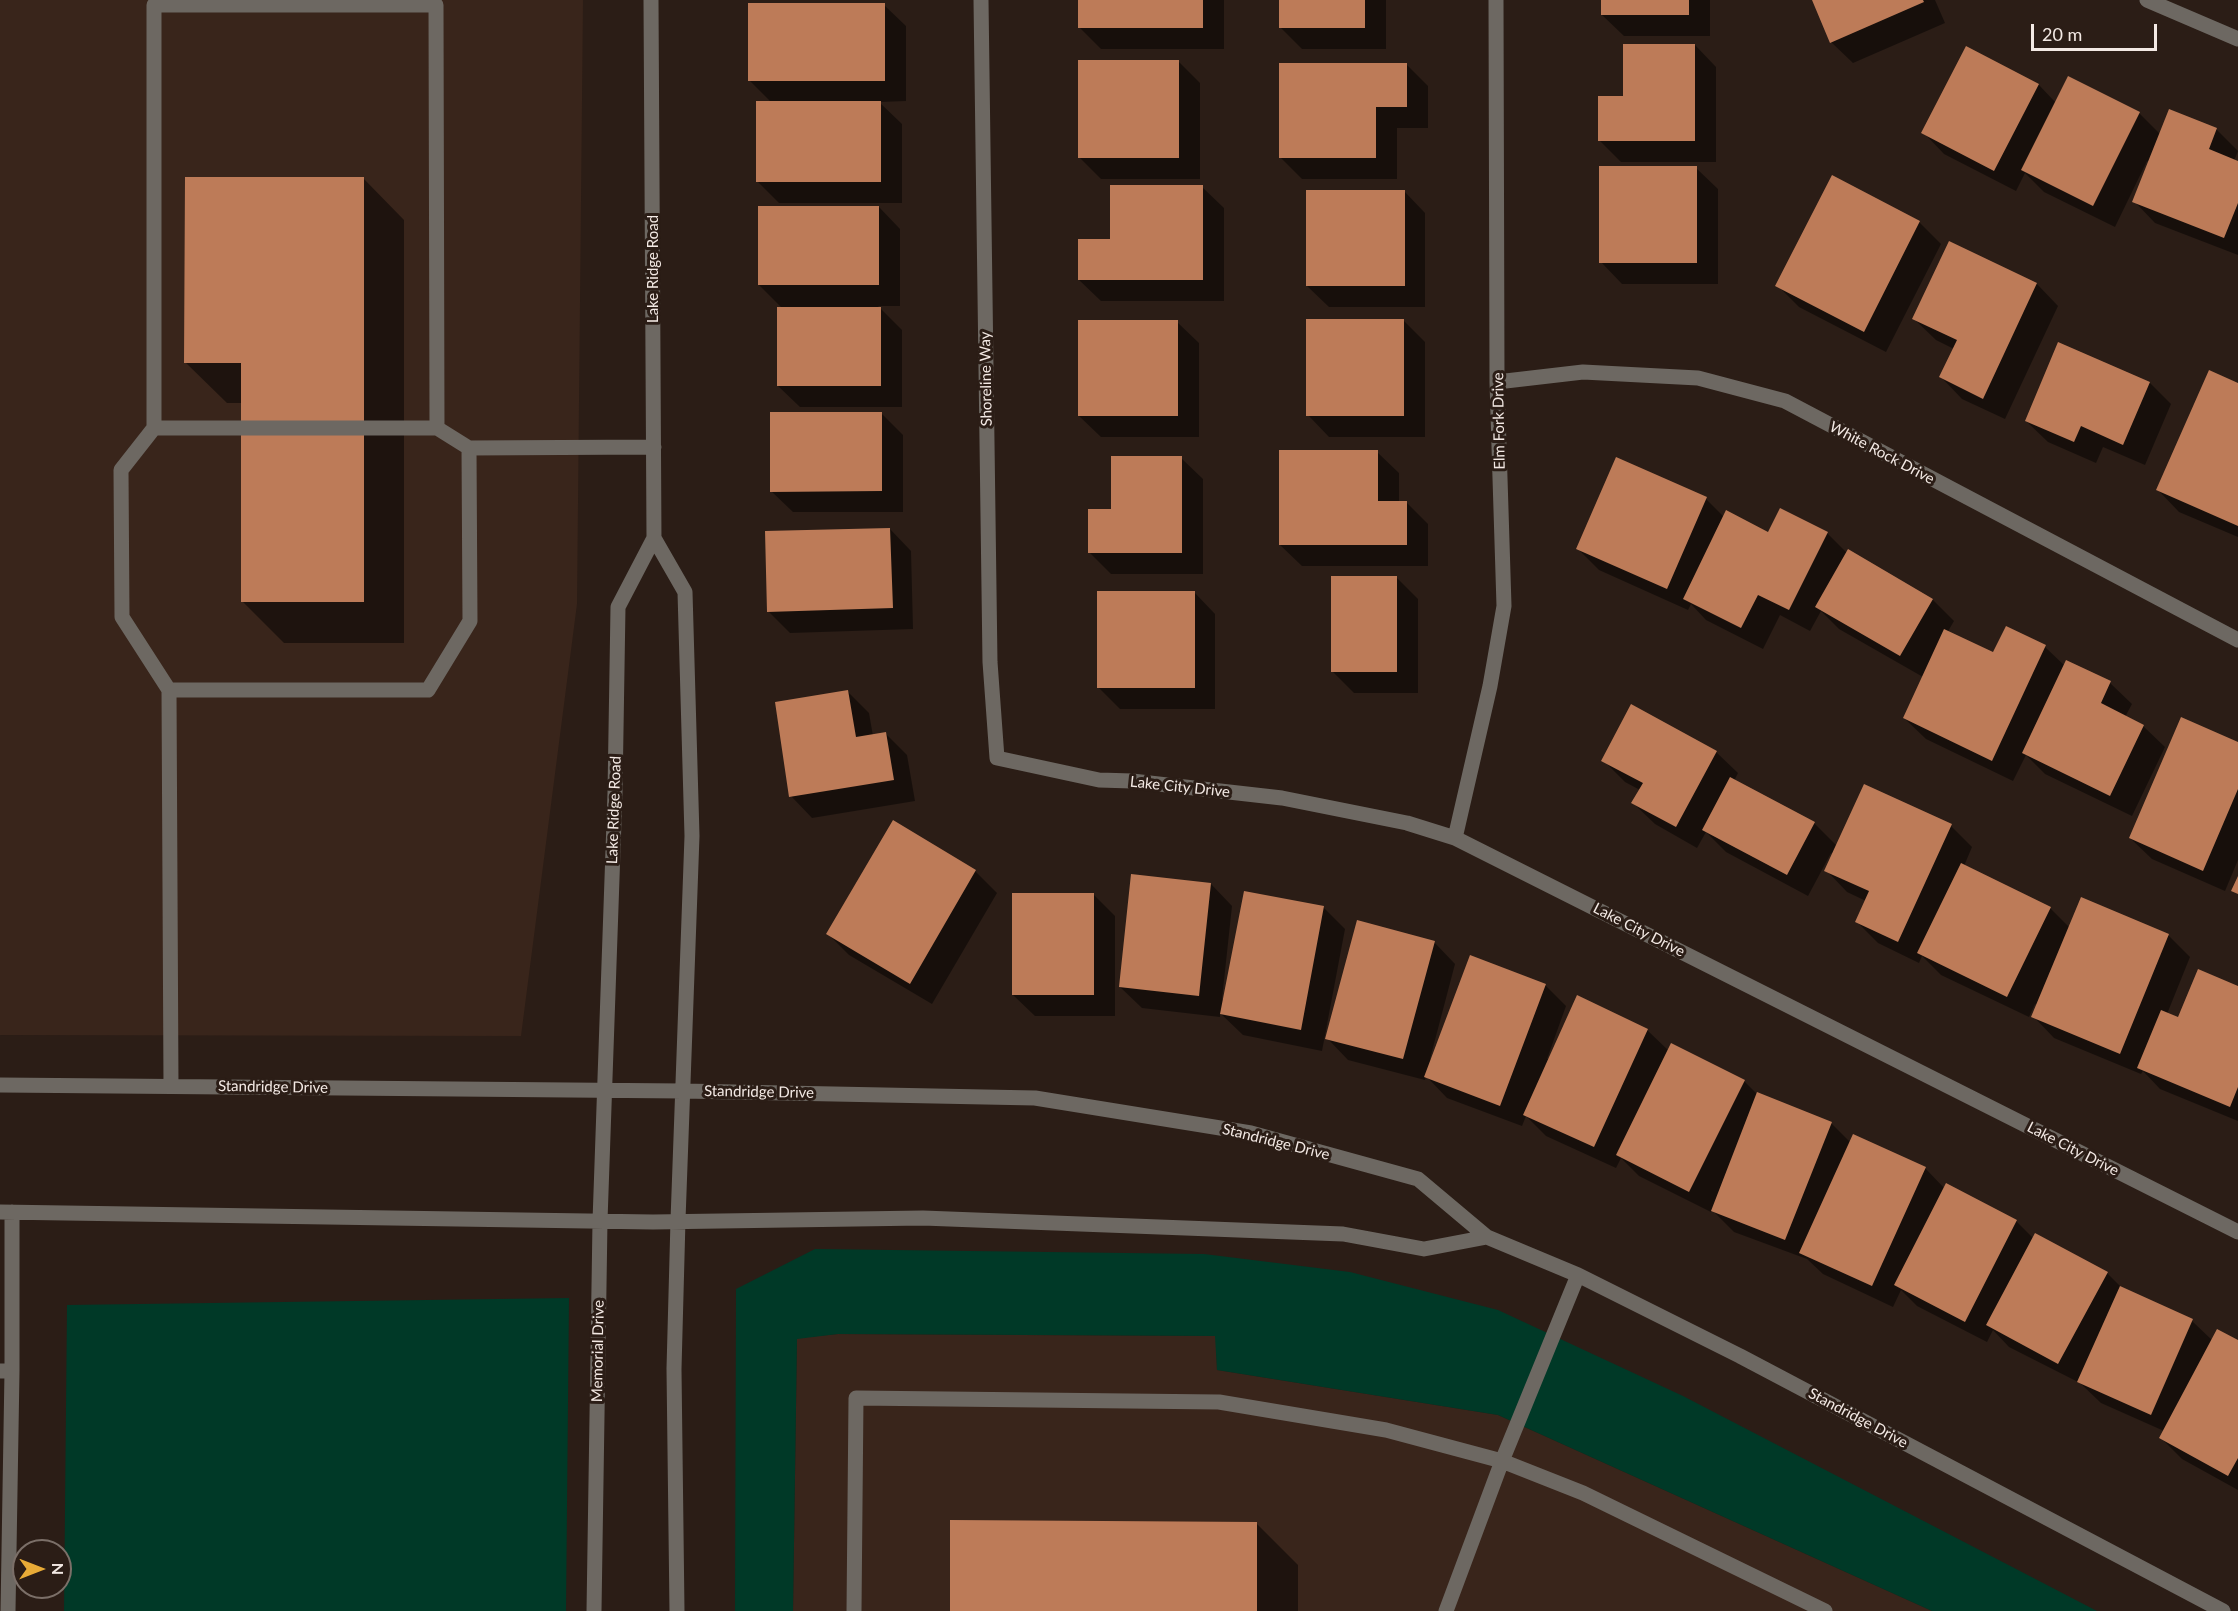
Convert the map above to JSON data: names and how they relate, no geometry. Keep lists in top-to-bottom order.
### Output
{
  "streets": {
    "street": [
      "Lake Ridge Road",
      "Shoreline Way",
      "Elm Fork Drive",
      "White Rock Drive",
      "Lake City Drive",
      "Standridge Drive",
      "Memorial Drive"
    ]
  },
  "crossings": [
    ["Lake Ridge Road", "Standridge Drive"],
    ["Lake Ridge Road", "Memorial Drive"],
    ["Shoreline Way", "Lake City Drive"],
    ["Elm Fork Drive", "White Rock Drive"],
    ["Elm Fork Drive", "Lake City Drive"],
    ["Standridge Drive", "Memorial Drive"]
  ],
  "scale_bar": "20 m",
  "north": "right"
}
